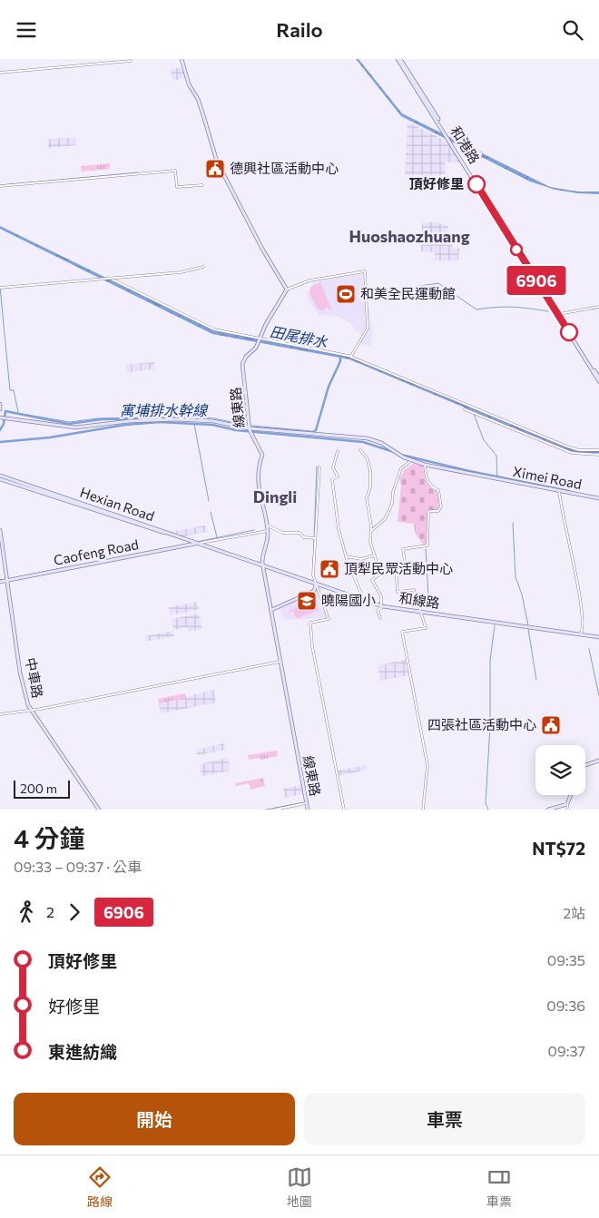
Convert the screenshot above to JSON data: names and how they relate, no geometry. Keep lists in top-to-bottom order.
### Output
{
  "streets": {
    "street": [
      "和港路",
      "線東路",
      "Ximei Road",
      "Hexian Road",
      "Caofeng Road",
      "和線路",
      "中車路"
    ]
  },
  "crossings": [
    ["線東路", "Ximei Road"],
    ["線東路", "和線路"],
    ["Hexian Road", "和線路"],
    ["Caofeng Road", "和線路"],
    ["Caofeng Road", "中車路"]
  ],
  "districts": ["Huoshaozhuang", "Dingli"],
  "water": ["田尾排水", "寓埔排水幹線"],
  "places": {
    "public building": ["德興社區活動中心", "頂犁民眾活動中心", "四張社區活動中心"],
    "other": ["頂好修里"],
    "sports": ["和美全民運動館"],
    "school or university": ["曉陽國小"]
  },
  "lines": ["bus line 6906"],
  "scale_bar": "200 m",
  "page": {
    "header": "Railo",
    "on_map": "6906",
    "scale": "200 m",
    "heading": ["4 分鐘", "09:33 – 09:37 · 公車", "NT$72"],
    "legs": ["2", "6906", "2站"],
    "list": [
      {
        "name": "頂好修里",
        "value": "09:35"
      },
      {
        "name": "好修里",
        "value": "09:36"
      },
      {
        "name": "東進紡織",
        "value": "09:37"
      }
    ],
    "buttons": ["開始", "車票"],
    "tabs": ["路線", "地圖", "車票"]
  }
}
